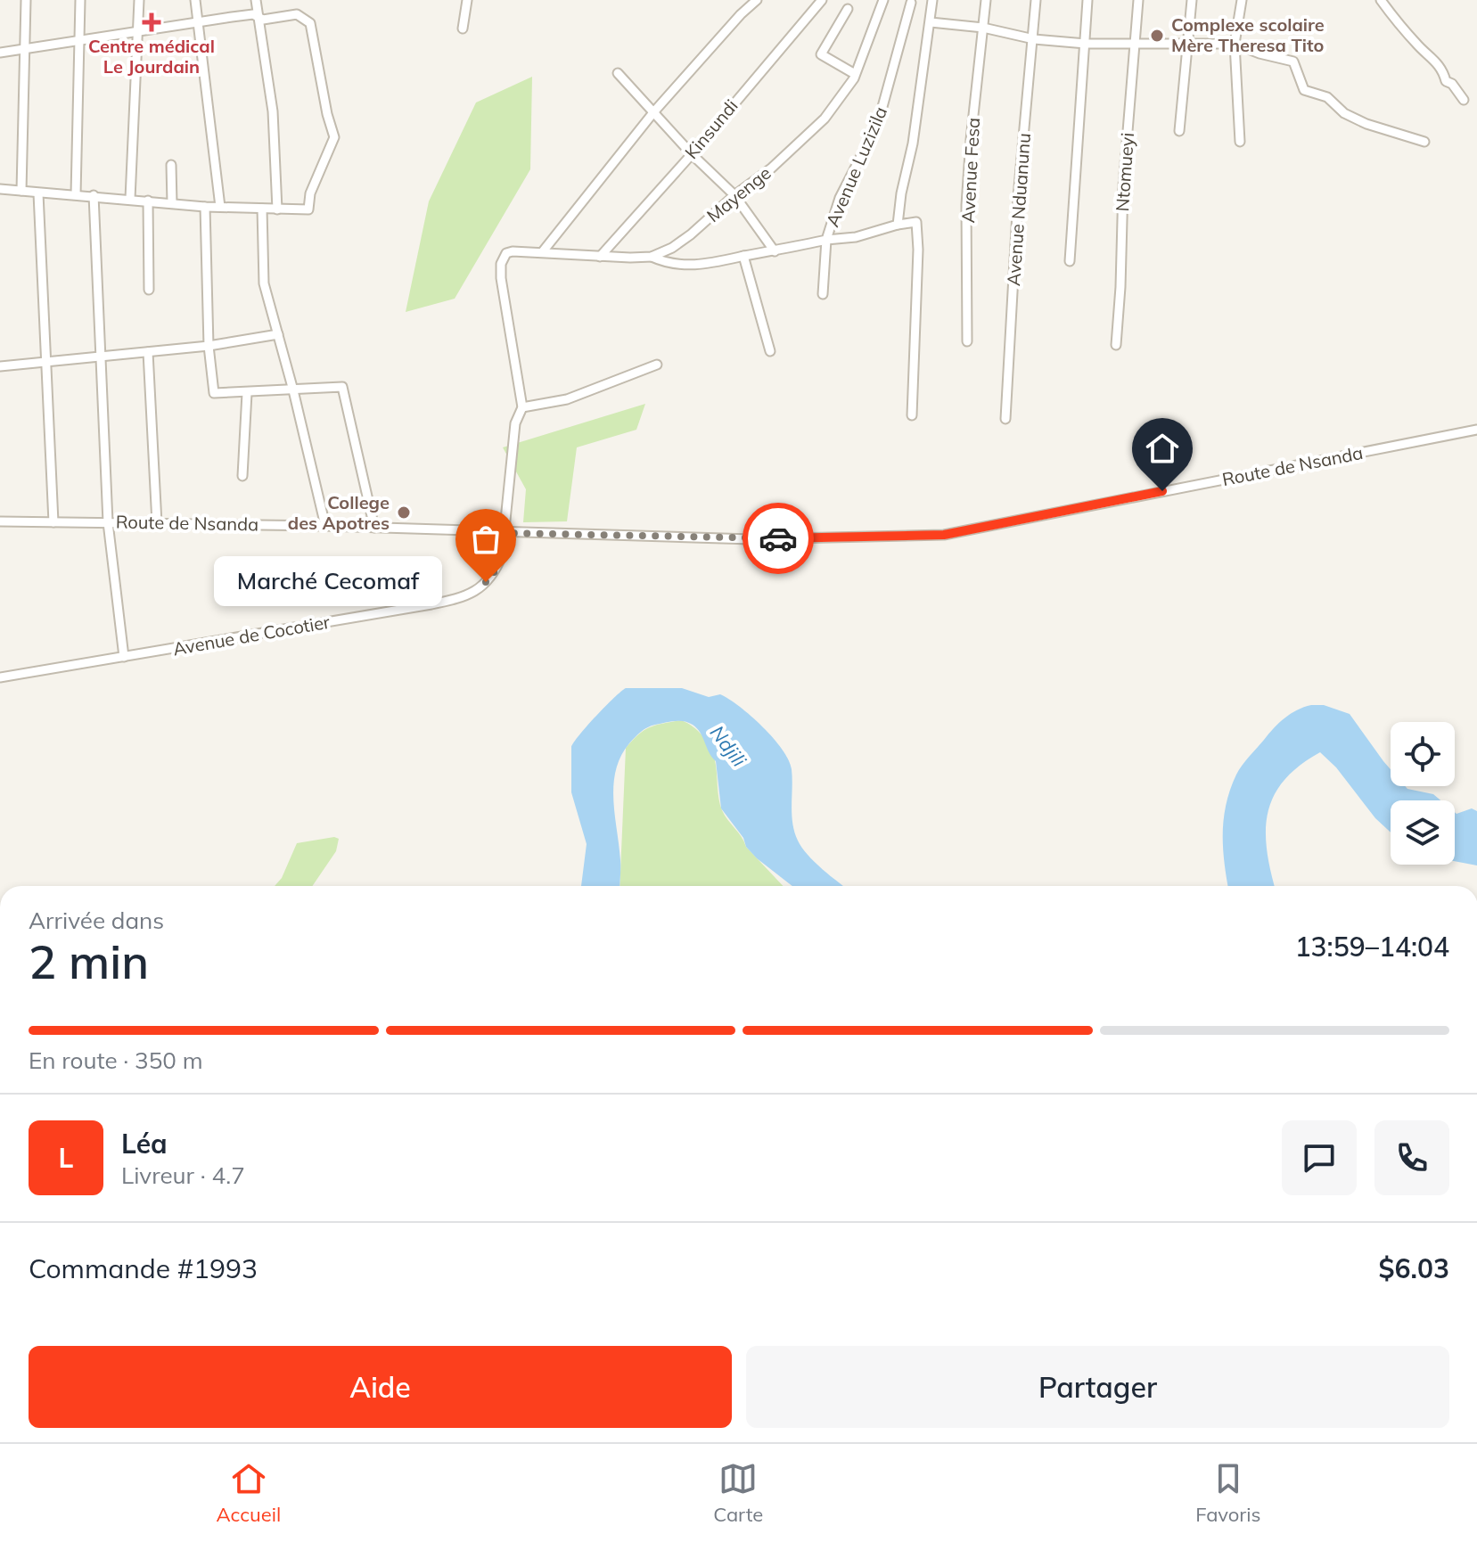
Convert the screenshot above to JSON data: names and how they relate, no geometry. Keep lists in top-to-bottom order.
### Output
{
  "streets": {
    "street": [
      "Kinsundi",
      "Avenue Luzizila",
      "Avenue Fesa",
      "Ntomueyi",
      "Mayenge",
      "Avenue Nduanunu",
      "Route de Nsanda",
      "Avenue de Cocotier"
    ]
  },
  "crossings": [
    ["Kinsundi", "Mayenge"],
    ["Avenue Luzizila", "Mayenge"],
    ["Mayenge", "Avenue de Cocotier"],
    ["Route de Nsanda", "Avenue de Cocotier"]
  ],
  "water": ["Ndjili"],
  "places": {
    "health": ["Centre médical Le Jourdain"],
    "other": ["Complexe scolaire Mère Theresa Tito", "College des Apotres", "Marché Cecomaf"]
  },
  "page": {
    "bubble": "Marché Cecomaf",
    "heading": ["2 min", "Arrivée dans", "13:59–14:04"],
    "panel": [
      "Léa",
      "Livreur · 4.7",
      "Commande #1993",
      "$6.03"
    ],
    "bar": "En route · 350 m",
    "round": "L",
    "buttons": ["Aide", "Partager"],
    "tabs": ["Accueil", "Carte", "Favoris"]
  }
}
